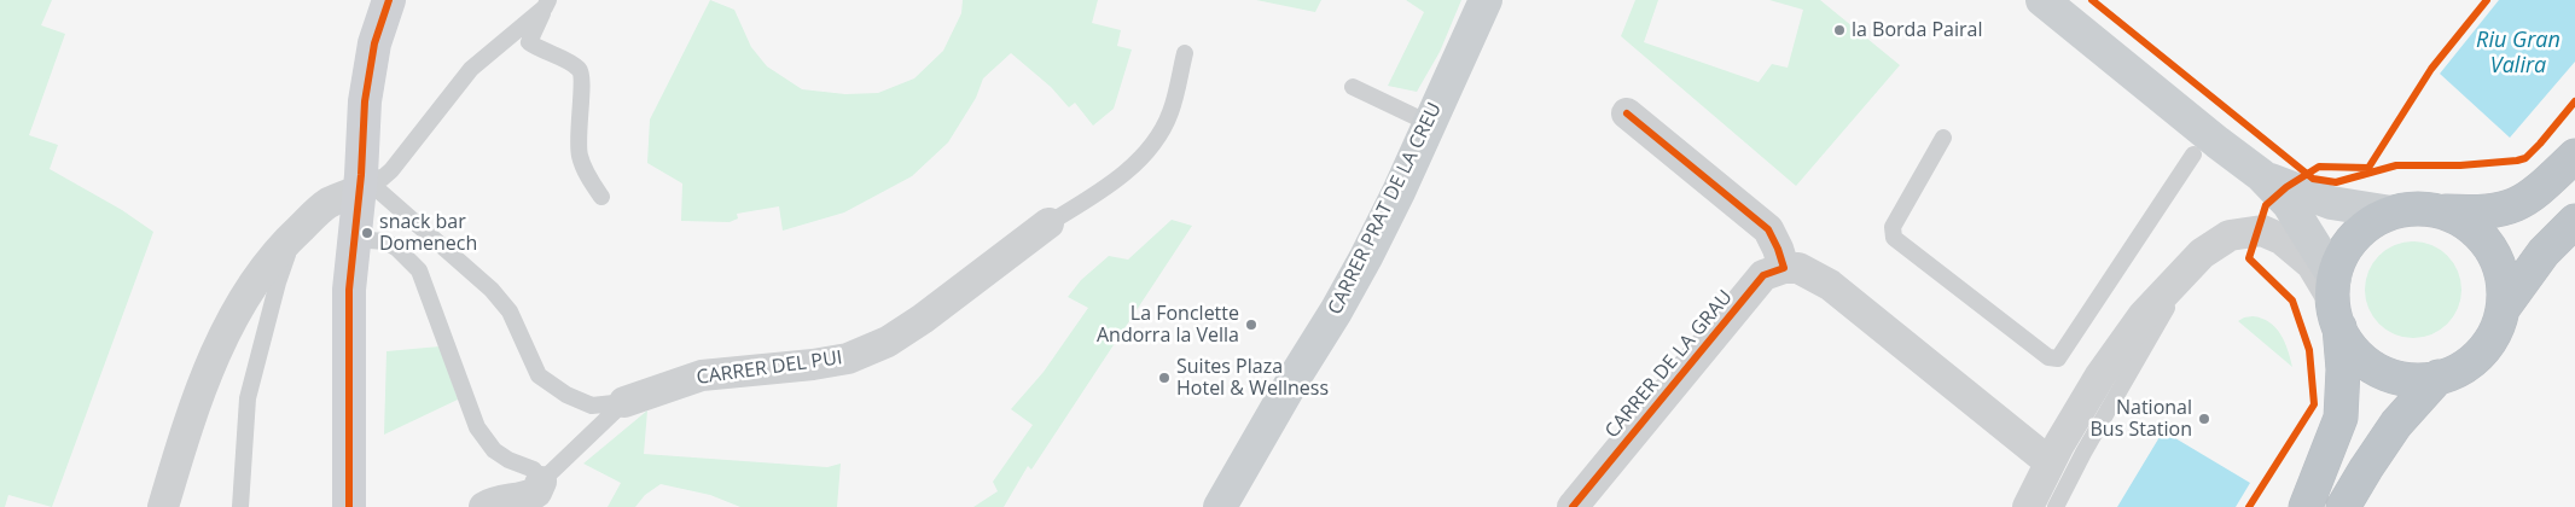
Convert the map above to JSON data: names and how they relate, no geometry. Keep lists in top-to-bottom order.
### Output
{
  "streets": {
    "main road": ["CARRER PRAT DE LA CREU"],
    "street": ["CARRER DE LA GRAU", "CARRER DEL PUI"]
  },
  "water": ["Riu Gran Valira"],
  "places": [
    "la Borda Pairal",
    "snack bar Domenech",
    "La Fonclette Andorra la Vella",
    "Suites Plaza Hotel & Wellness",
    "National Bus Station"
  ]
}
